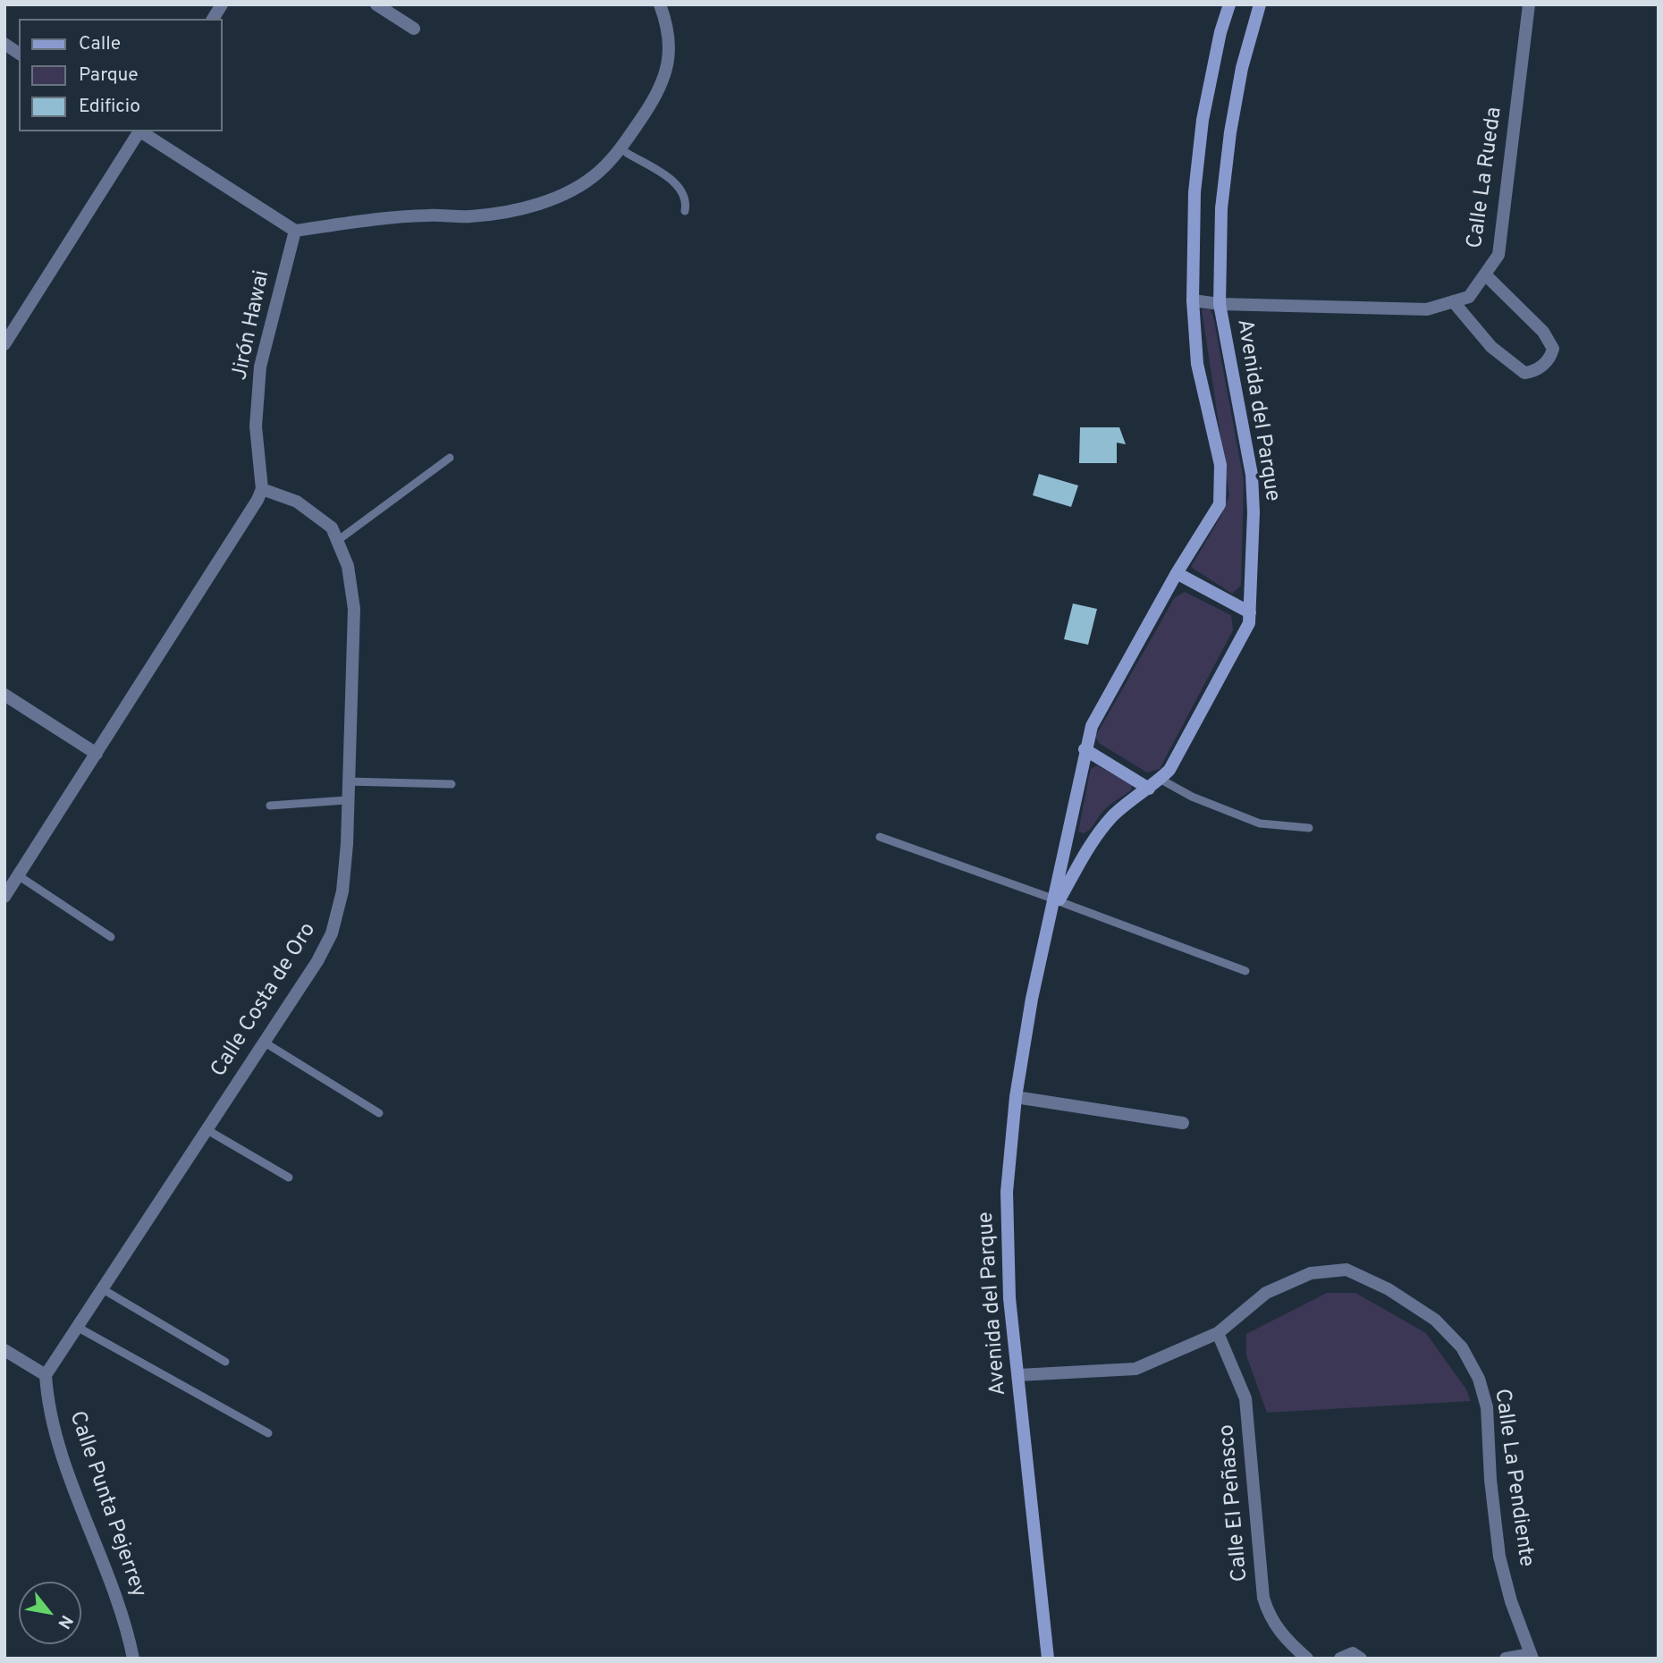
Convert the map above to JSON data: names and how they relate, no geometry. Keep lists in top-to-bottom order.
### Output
{
  "streets": {
    "street": [
      "Calle La Rueda",
      "Jirón Hawai",
      "Avenida del Parque",
      "Calle Costa de Oro",
      "Calle La Pendiente",
      "Calle El Peñasco",
      "Calle Punta Pejerrey"
    ]
  },
  "crossings": [
    ["Calle La Rueda", "Avenida del Parque"],
    ["Jirón Hawai", "Calle Costa de Oro"],
    ["Avenida del Parque", "Calle La Pendiente"],
    ["Calle Costa de Oro", "Calle Punta Pejerrey"],
    ["Calle La Pendiente", "Calle El Peñasco"]
  ],
  "legend": ["Calle", "Parque", "Edificio"],
  "north": "bottom right"
}
